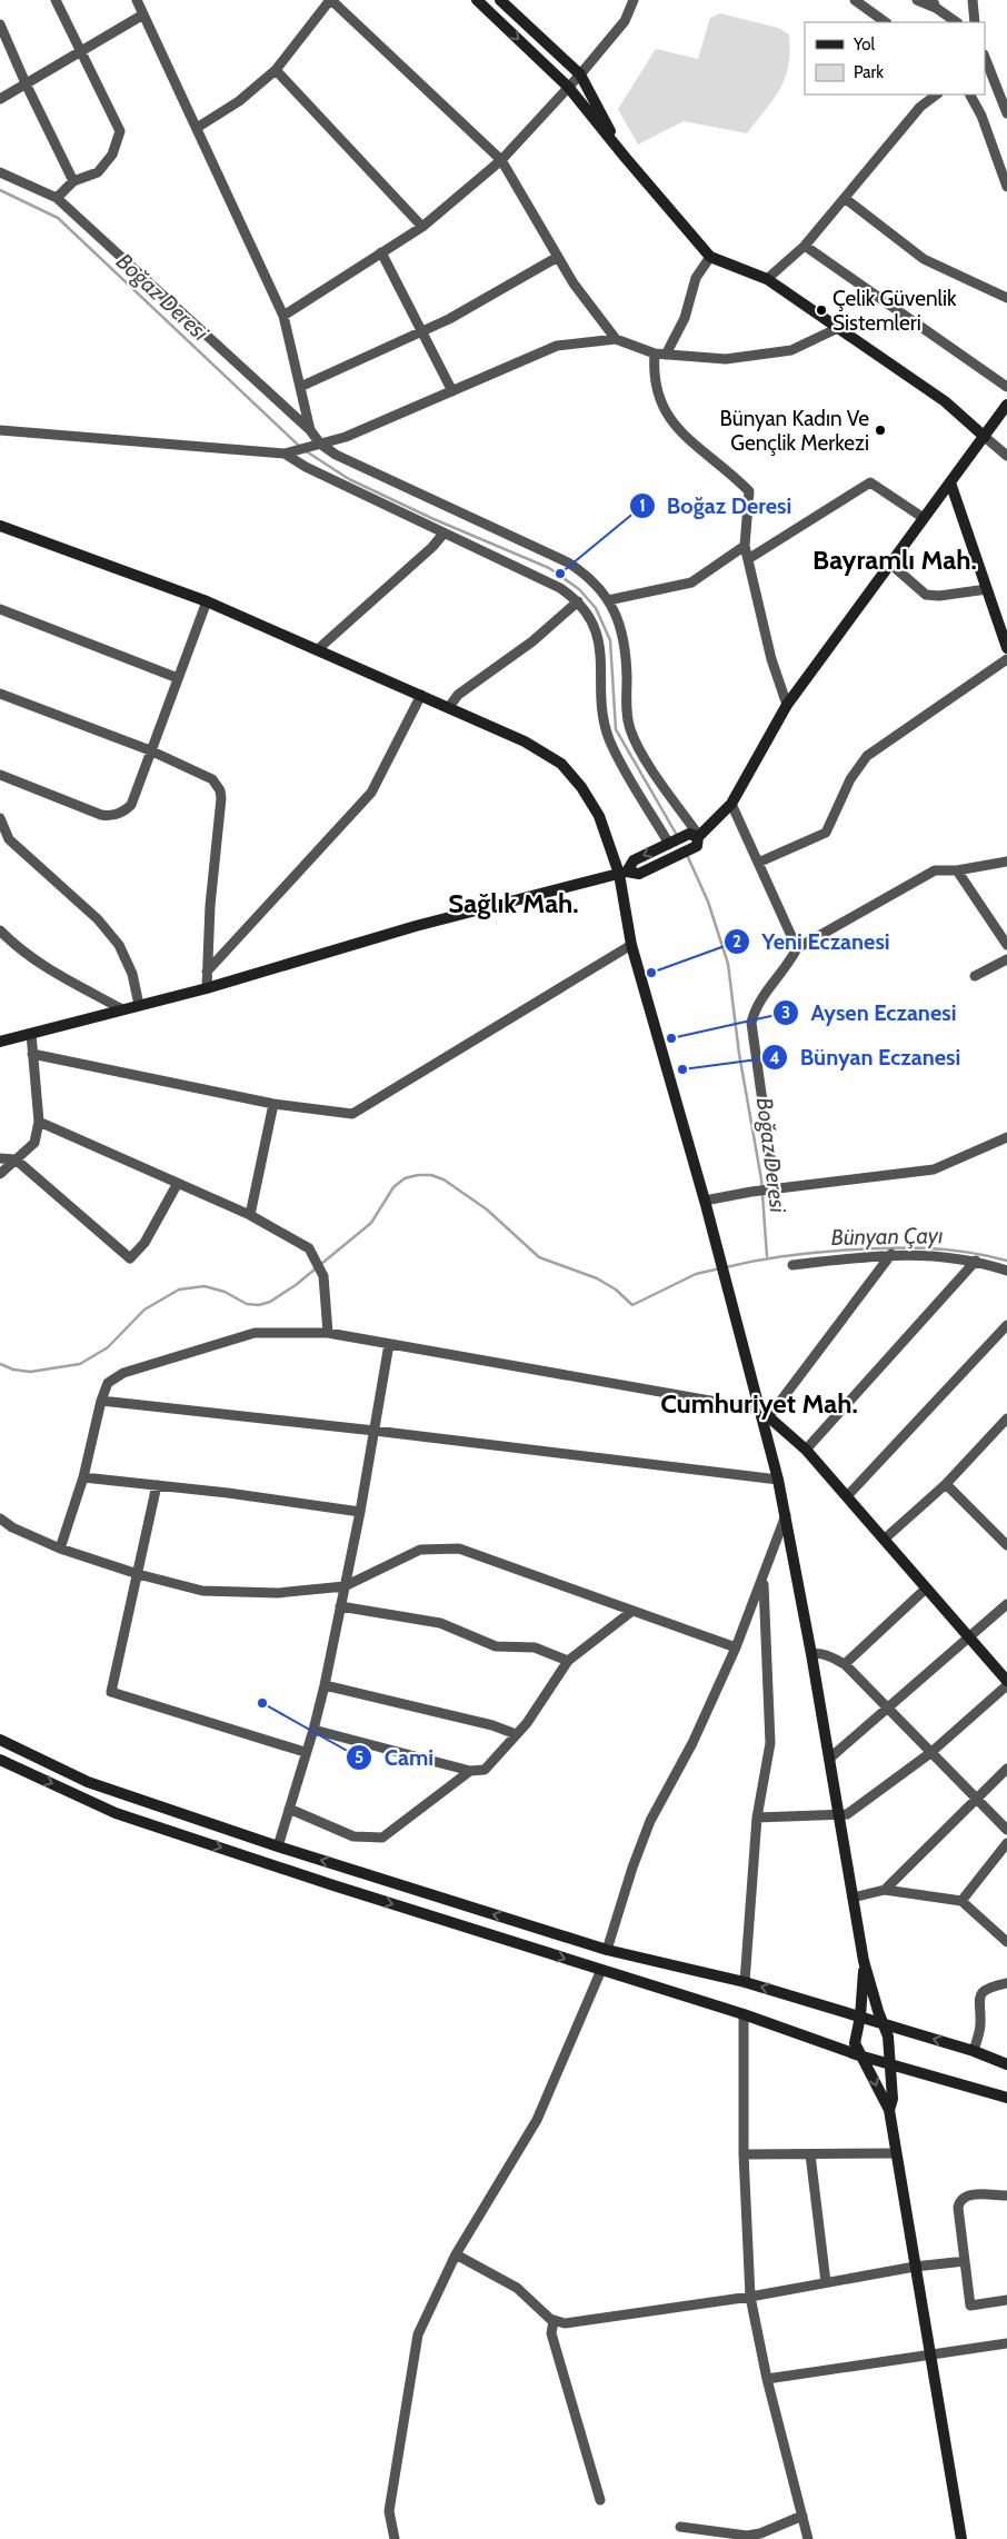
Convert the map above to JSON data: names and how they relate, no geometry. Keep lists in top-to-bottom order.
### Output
{
  "districts": ["Bayramlı Mah.", "Sağlık Mah.", "Cumhuriyet Mah."],
  "water": ["Boğaz Deresi", "Bünyan Çayı"],
  "places": [
    "Çelik Güvenlik Sistemleri",
    "Bünyan Kadın Ve Gençlik Merkezi",
    "Boğaz Deresi",
    "Yeni Eczanesi",
    "Aysen Eczanesi",
    "Bünyan Eczanesi",
    "Cami"
  ],
  "legend": ["Yol", "Park"]
}
